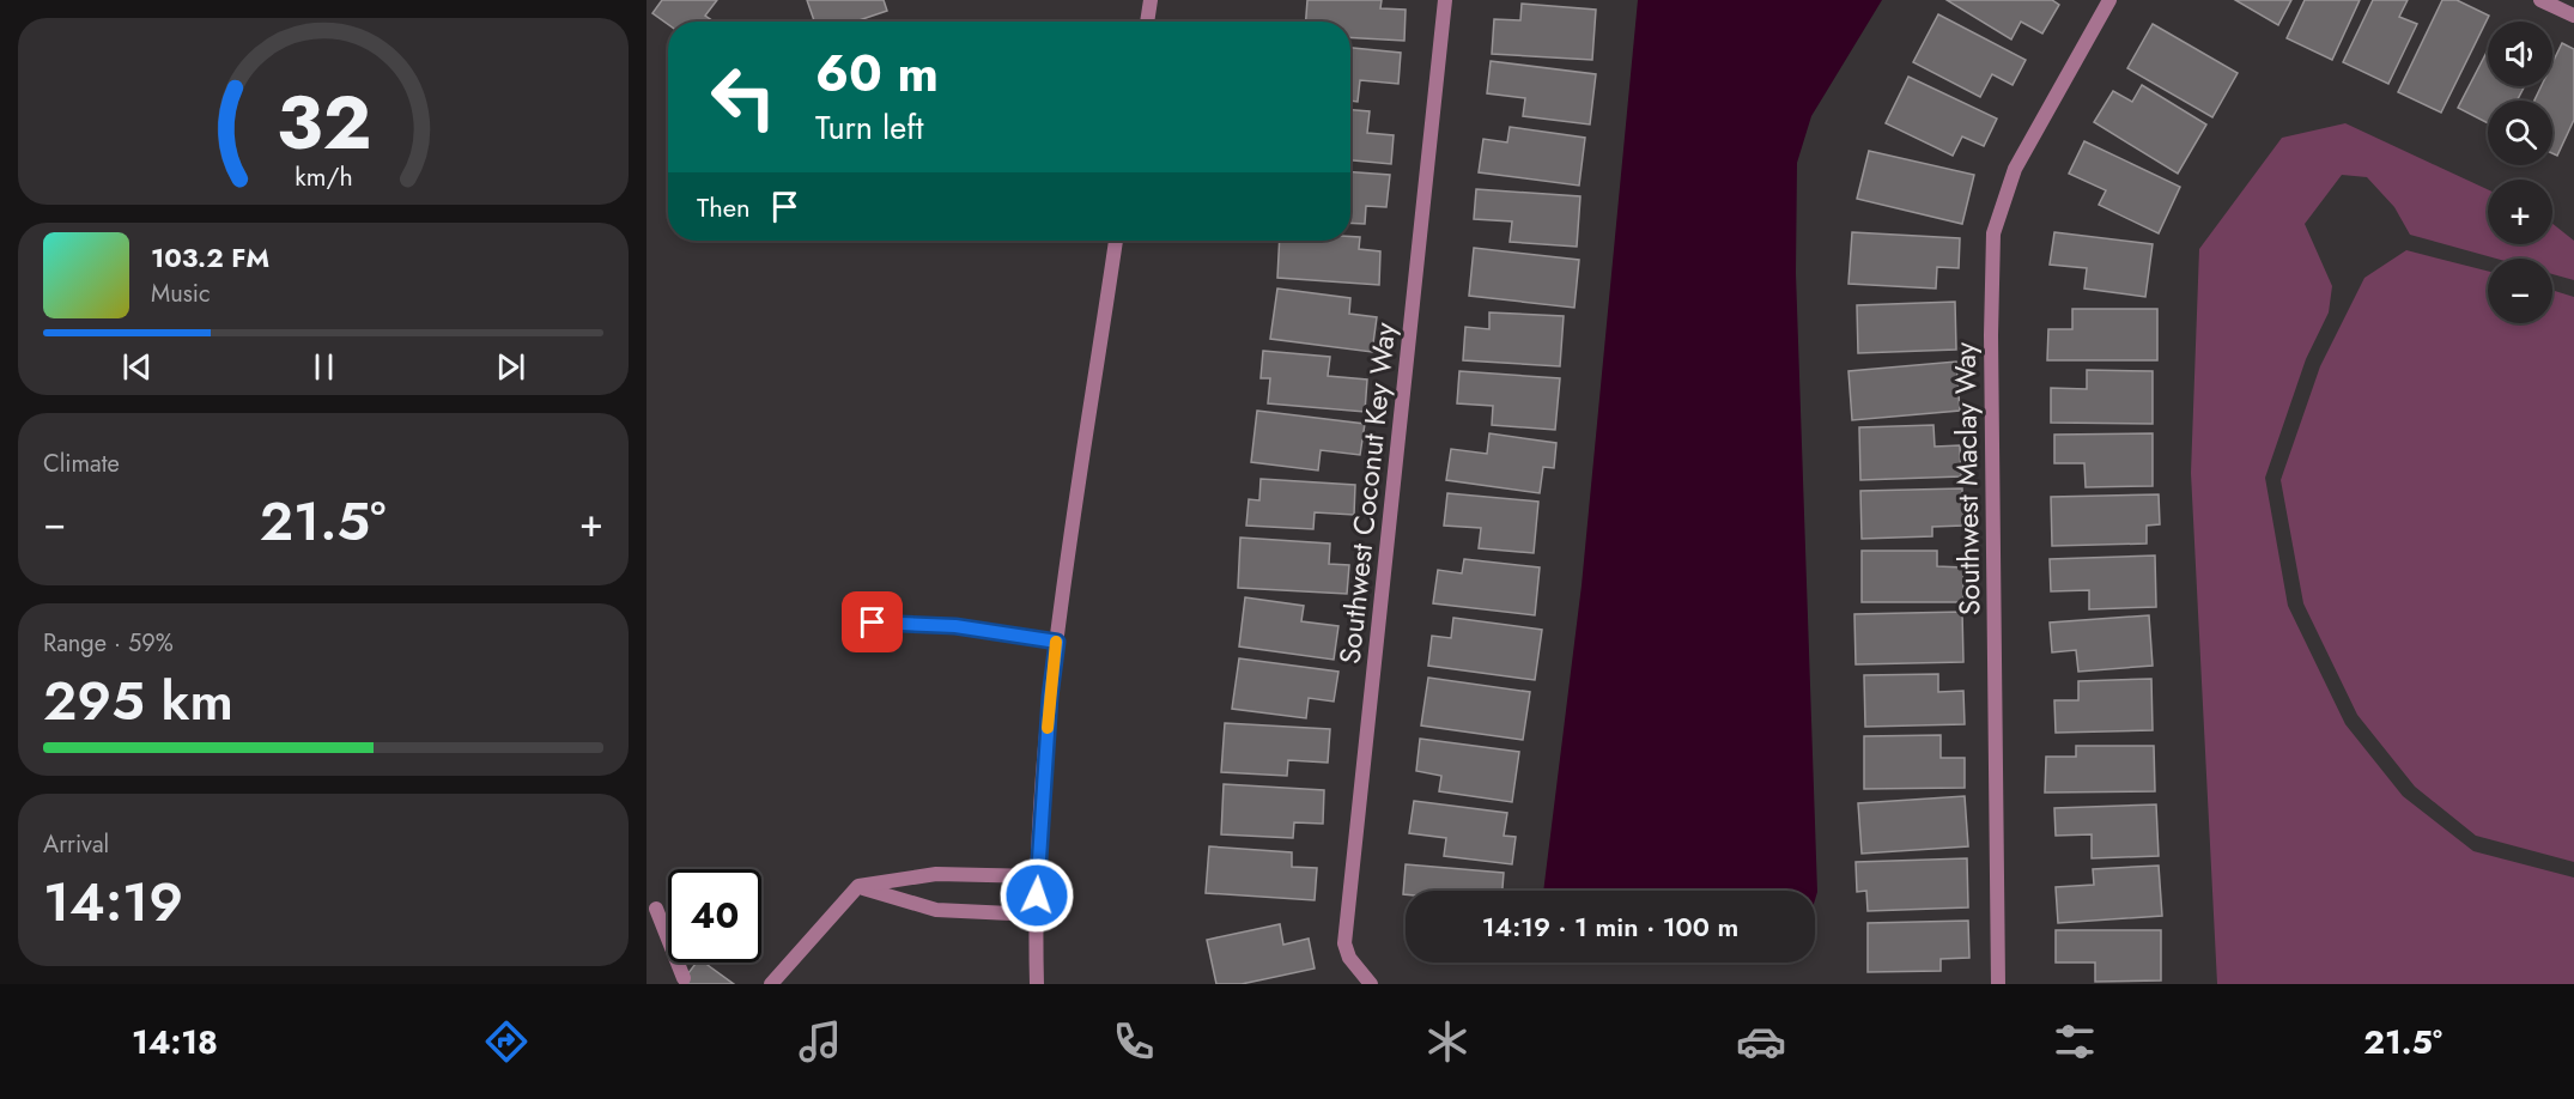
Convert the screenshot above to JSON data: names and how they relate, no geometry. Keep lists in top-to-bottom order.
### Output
{
  "streets": {
    "street": ["Southwest Maclay Way", "Southwest Coconut Key Way"]
  },
  "page": {
    "map_buttons": ["+", "−"],
    "turn": ["60 m", "Turn left"],
    "then": "Then",
    "song": ["103.2 FM", "Music"],
    "tile": [
      "Climate",
      ["Range · 59%", "295 km"],
      ["Arrival", "14:19"]
    ],
    "heat": ["−", "21.5°", "+"],
    "limit": "40",
    "trip": "14:19 · 1 min · 100 m",
    "tabs": ["14:18", "21.5°"],
    "gauge": ["32", "km/h"]
  }
}
